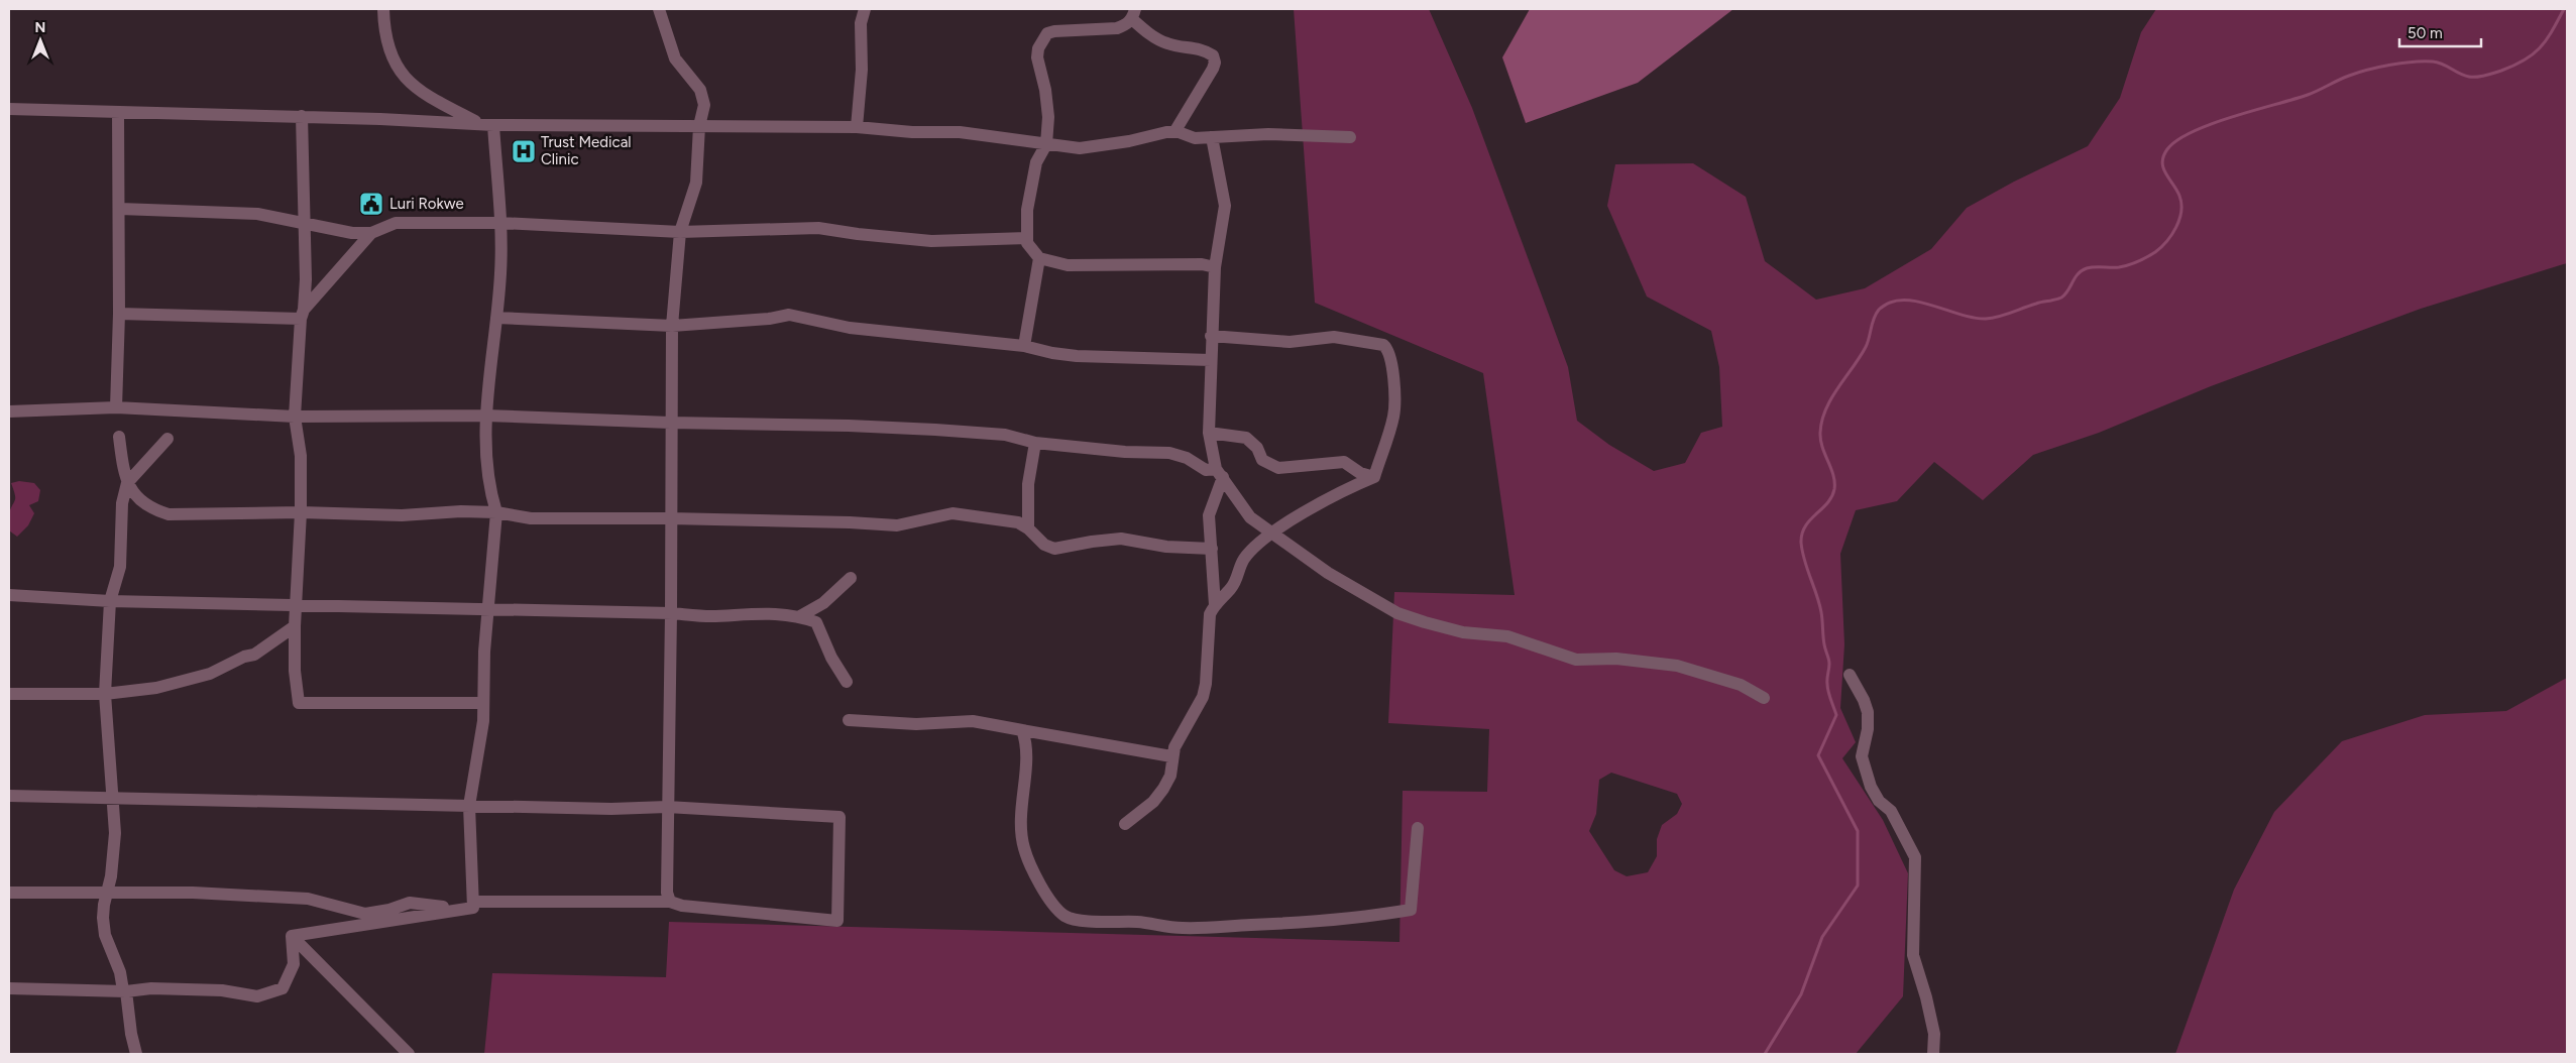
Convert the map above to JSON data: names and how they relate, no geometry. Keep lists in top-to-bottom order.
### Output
{
  "places": {
    "hospital": ["Trust Medical Clinic"],
    "public building": ["Luri Rokwe"]
  },
  "scale_bar": "50 m",
  "north": "top"
}
